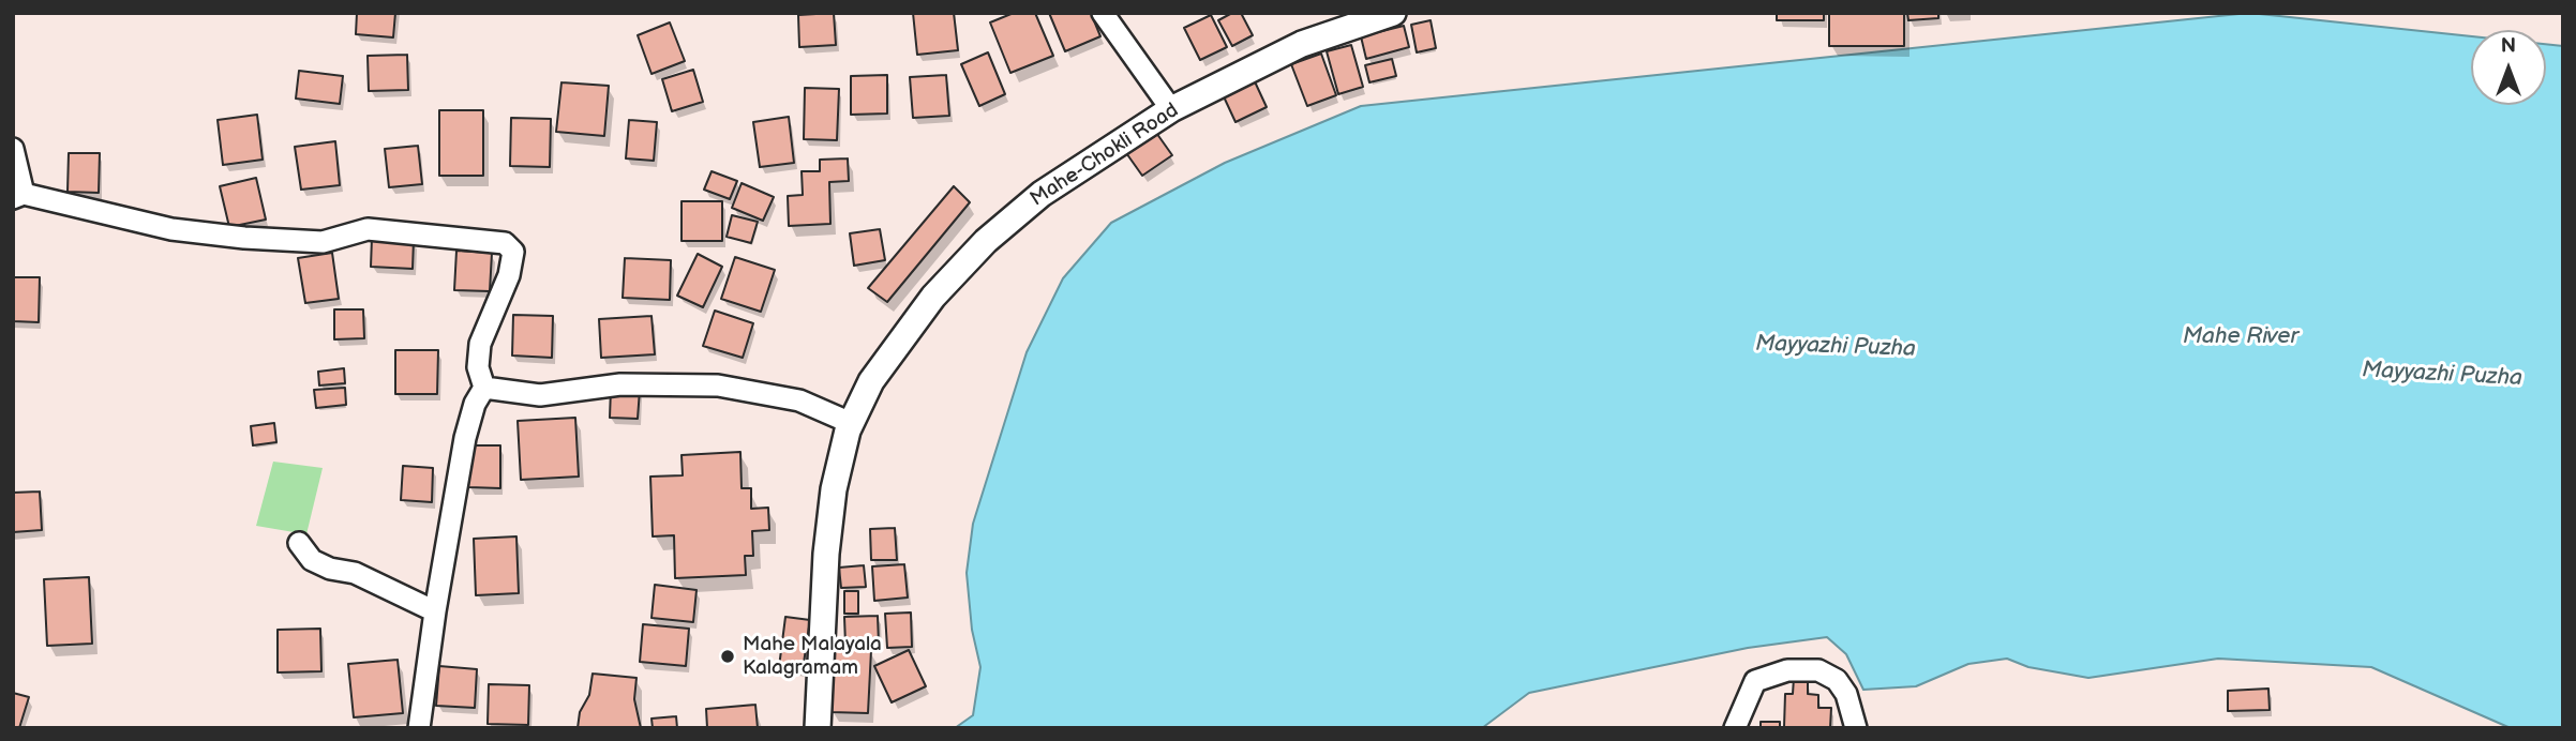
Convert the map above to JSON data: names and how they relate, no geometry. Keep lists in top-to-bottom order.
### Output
{
  "streets": {
    "street": ["Mahe-Chokli Road"]
  },
  "water": ["Mahe River", "Mayyazhi Puzha"],
  "places": ["Mahe Malayala Kalagramam"],
  "north": "top"
}
